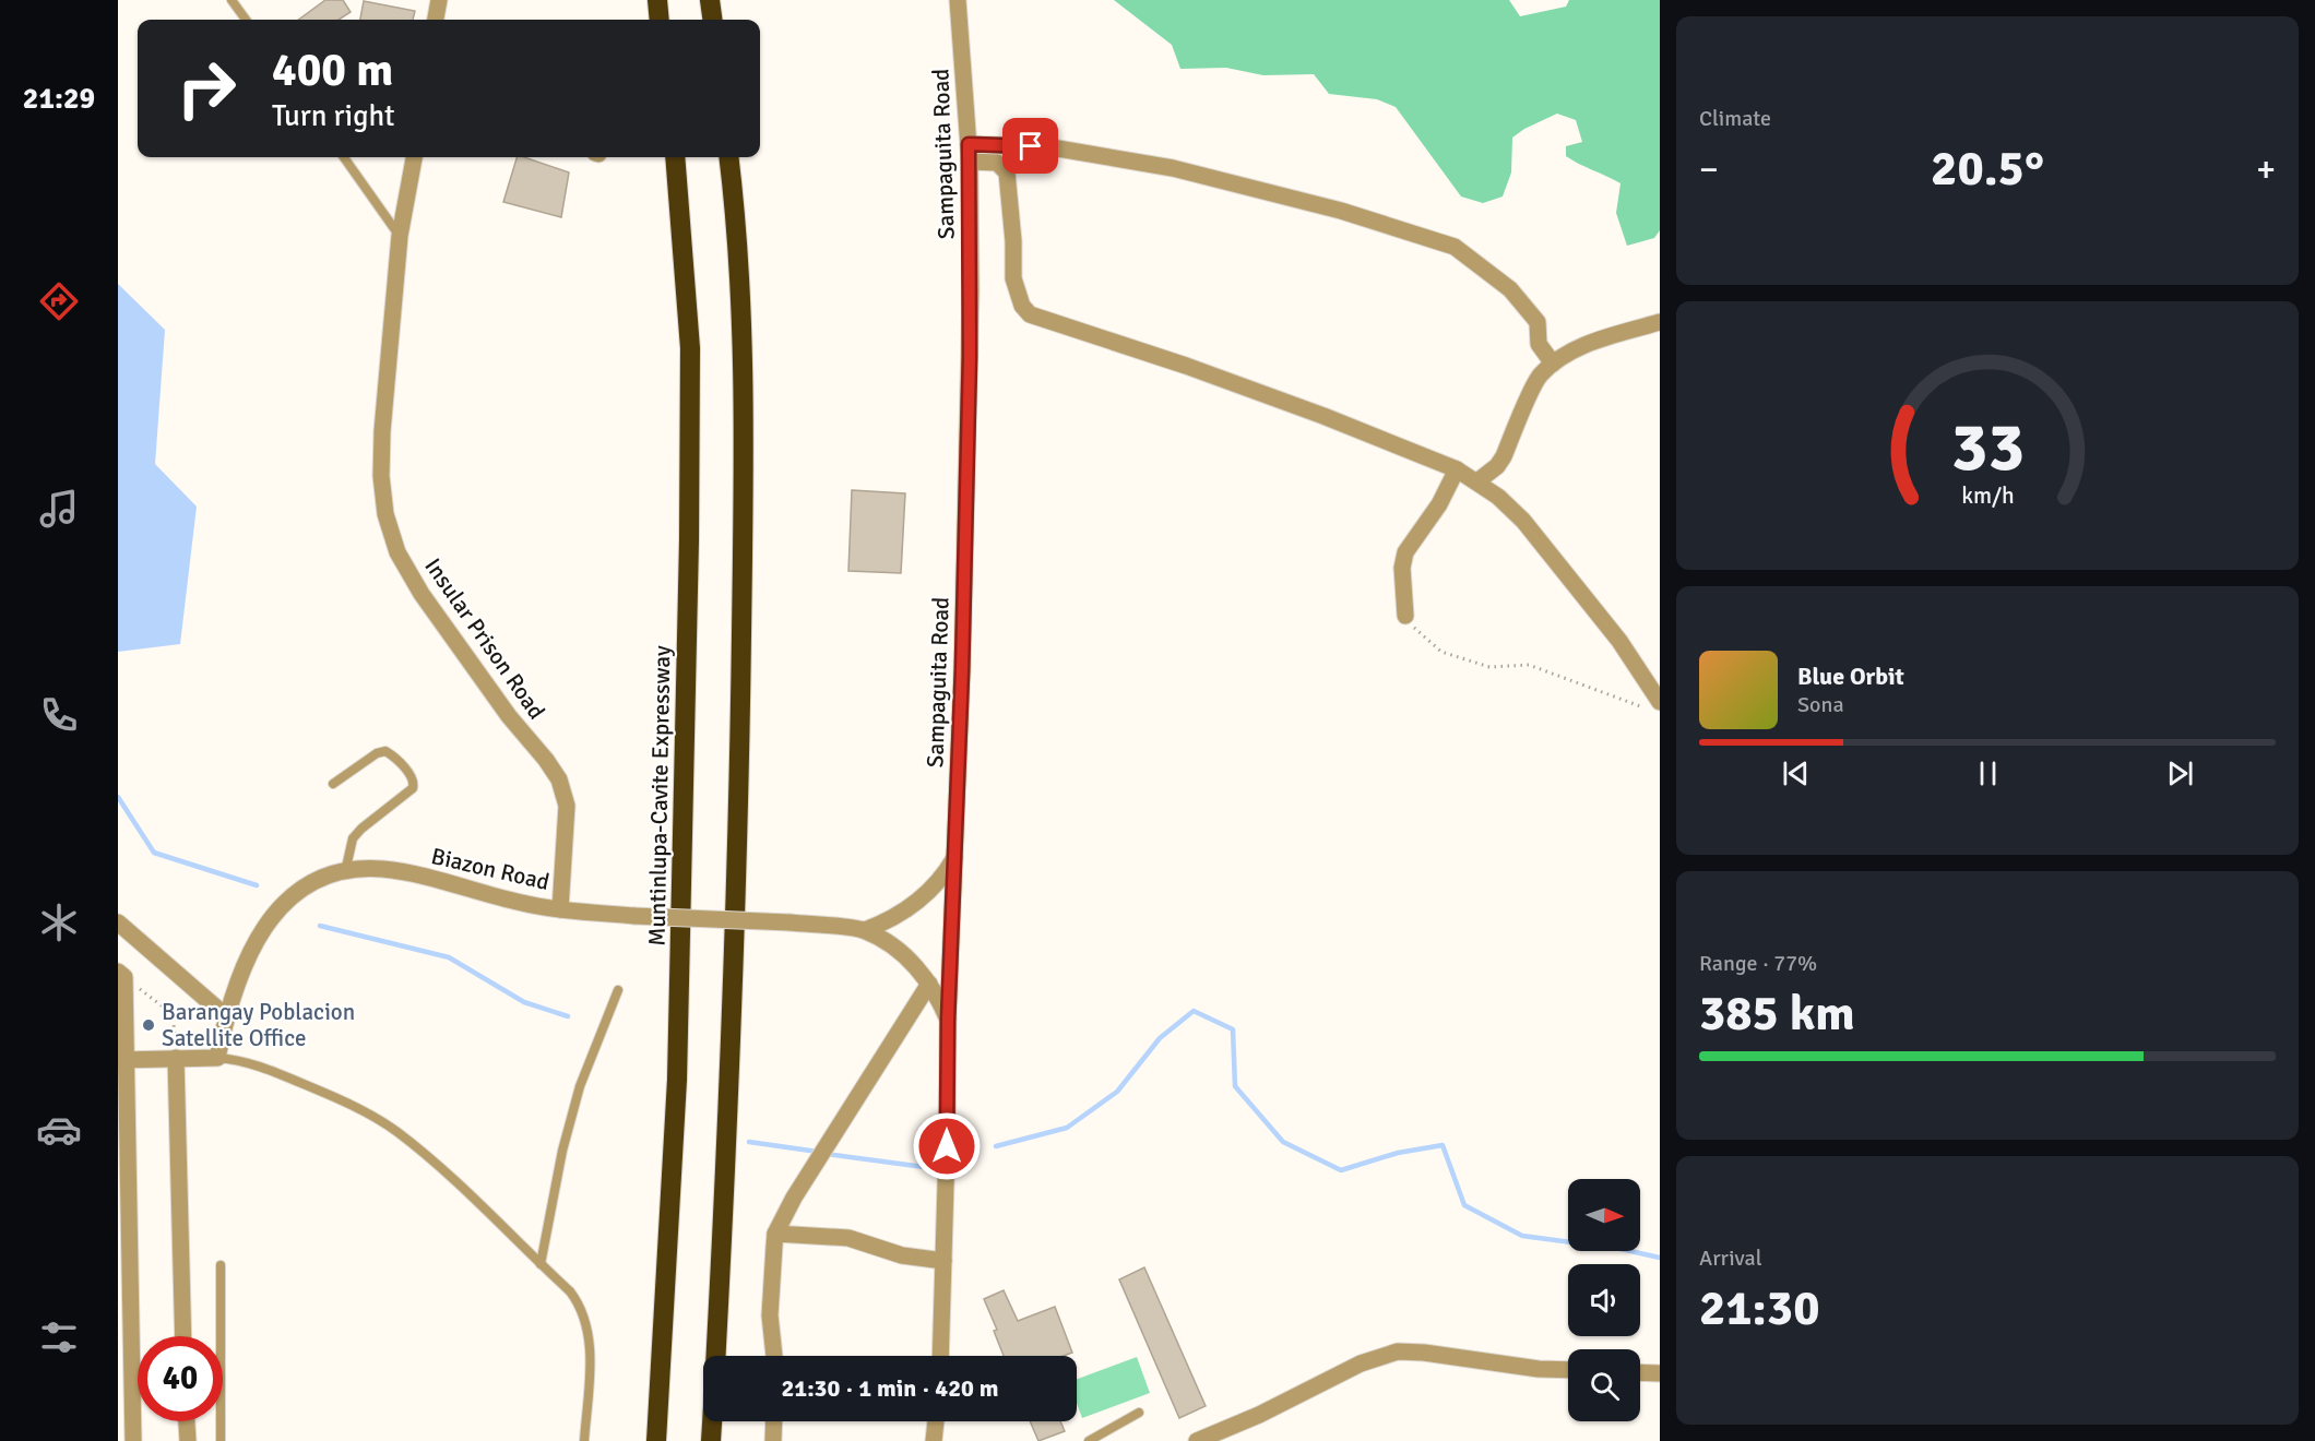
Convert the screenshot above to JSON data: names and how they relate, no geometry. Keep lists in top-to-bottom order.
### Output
{
  "streets": {
    "highway": ["Muntinlupa-Cavite Expressway"],
    "street": ["Sampaguita Road", "Insular Prison Road", "Biazon Road"]
  },
  "crossings": [
    ["Sampaguita Road", "Biazon Road"],
    ["Insular Prison Road", "Biazon Road"]
  ],
  "places": ["Barangay Poblacion Satellite Office"],
  "north": "right",
  "page": {
    "tabs": "21:29",
    "tile": [
      "Climate",
      ["Range · 77%", "385 km"],
      ["Arrival", "21:30"]
    ],
    "turn": ["400 m", "Turn right"],
    "heat": ["−", "20.5°", "+"],
    "song": ["Blue Orbit", "Sona"],
    "limit": "40",
    "trip": "21:30 · 1 min · 420 m",
    "gauge": ["33", "km/h"]
  }
}
